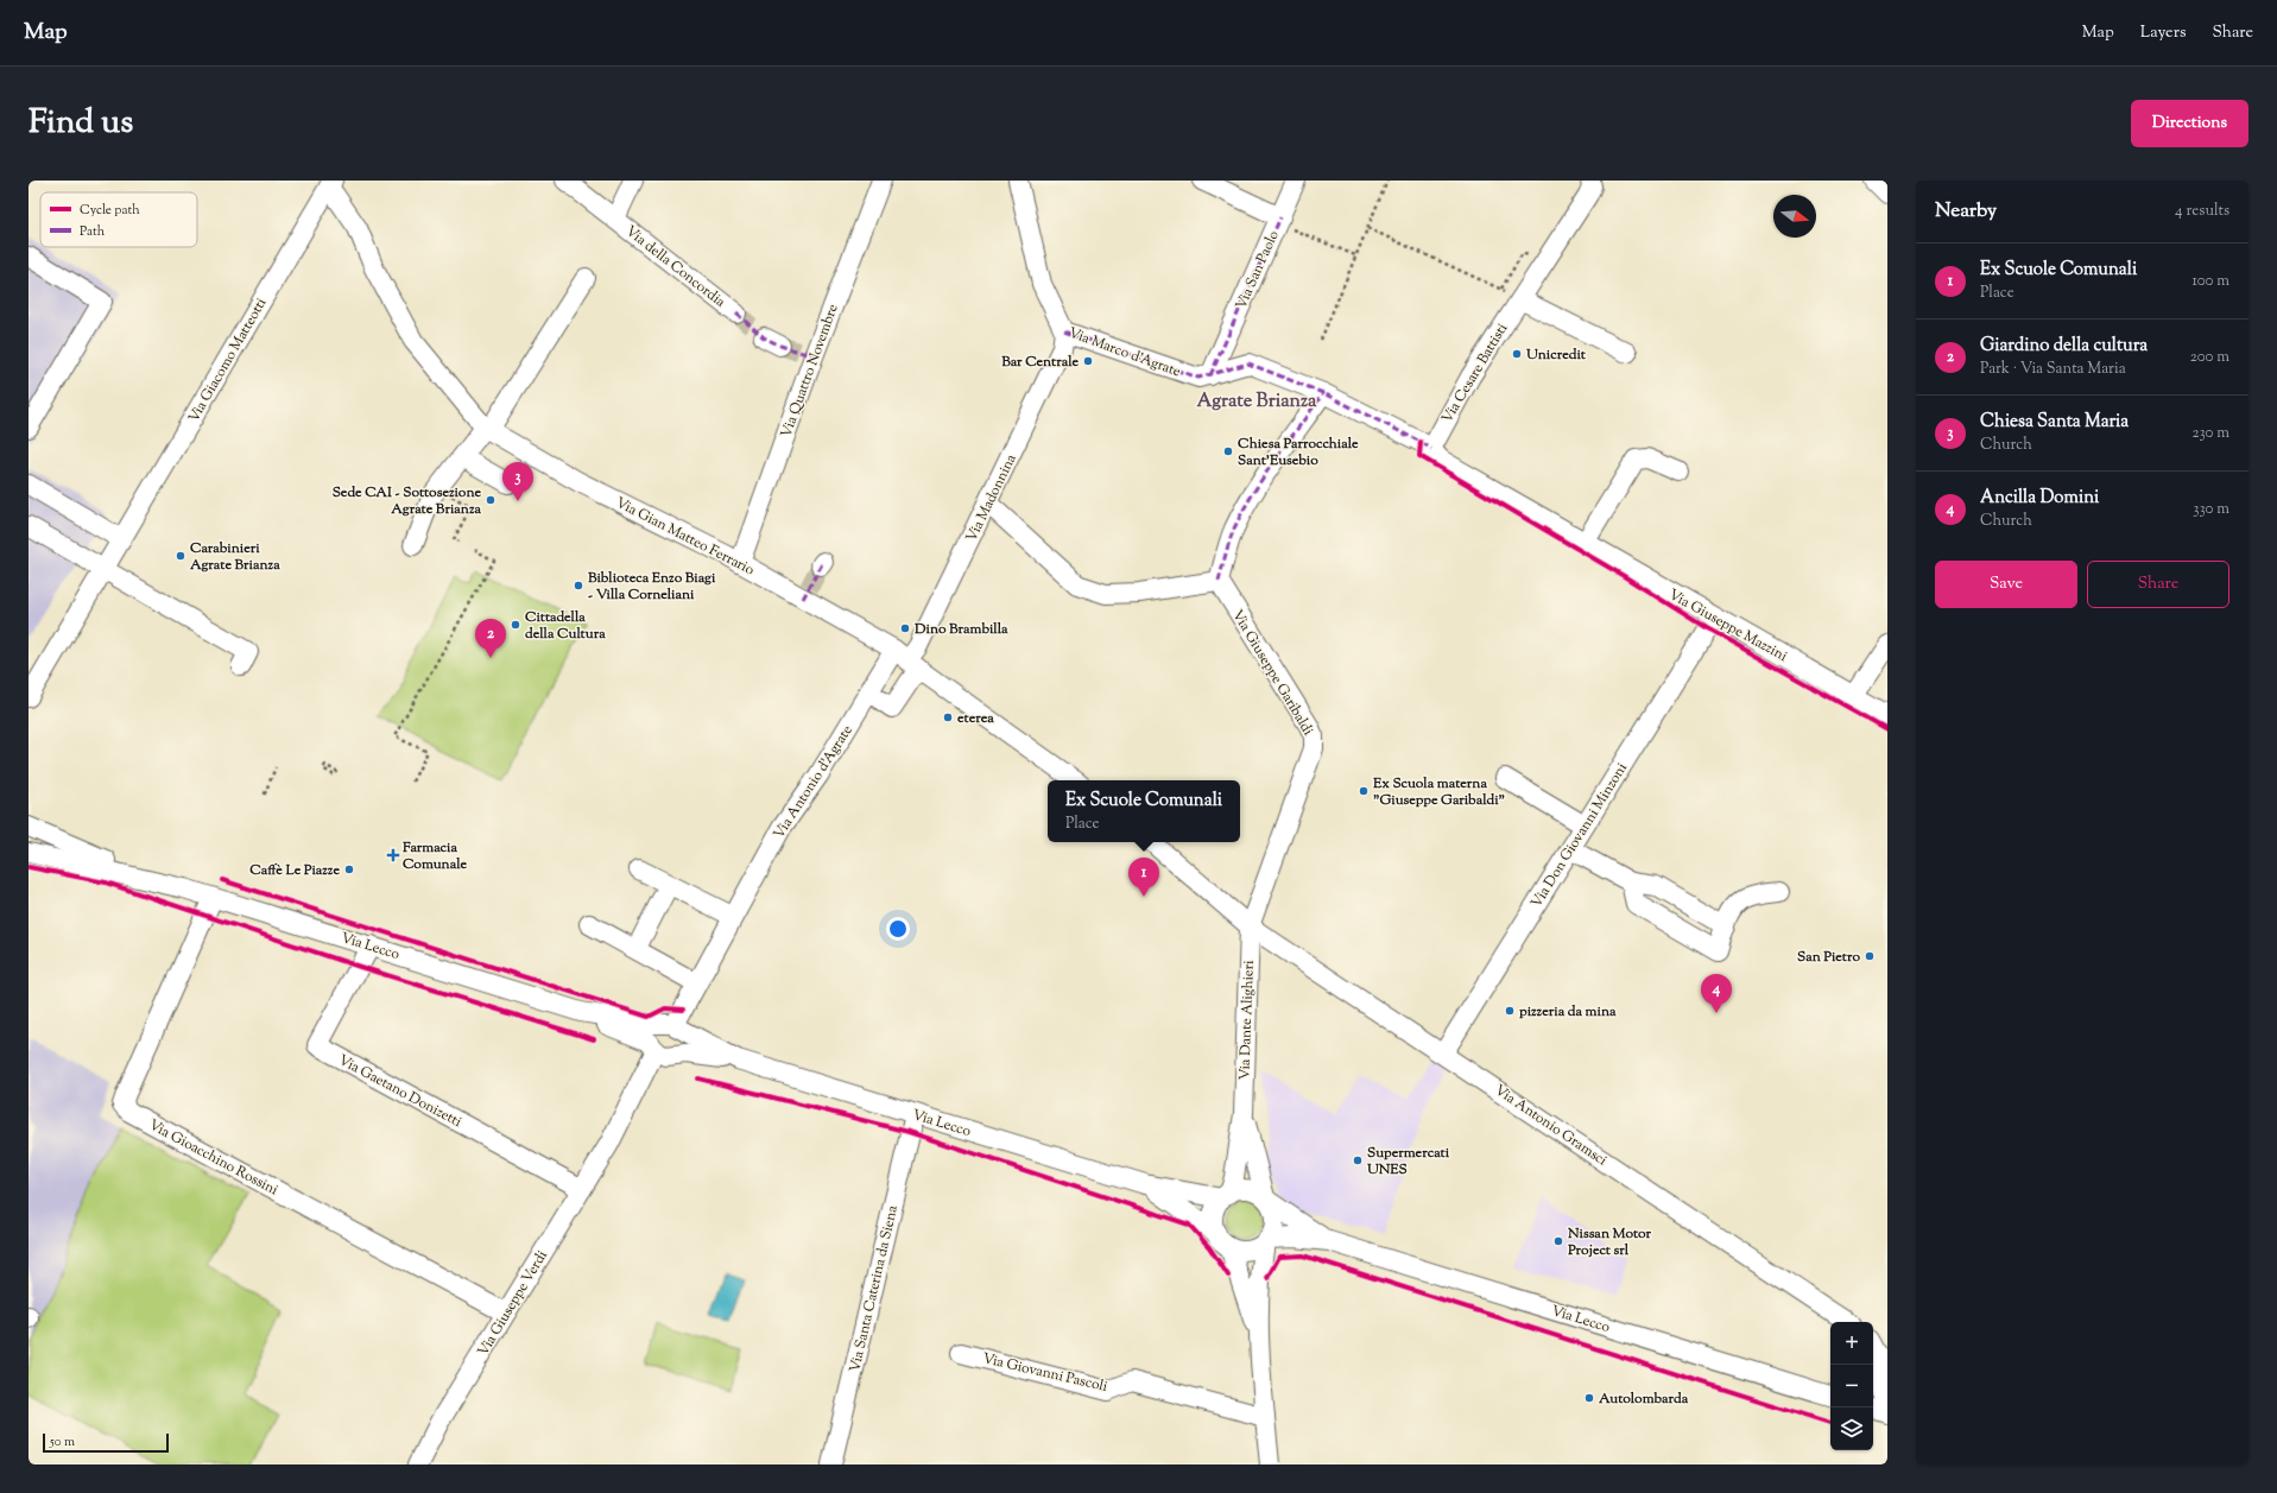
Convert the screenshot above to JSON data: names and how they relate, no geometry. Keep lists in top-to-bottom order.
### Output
{
  "streets": {
    "street": [
      "Via della Concordia",
      "Via San Paolo",
      "Via Marco d'Agrate",
      "Via Giacomo Matteotti",
      "Via Quattro Novembre",
      "Via Cesare Battisti",
      "Via Madonnina",
      "Via Gian Matteo Ferrario",
      "Via Giuseppe Mazzini",
      "Via Giuseppe Garibaldi",
      "Via Antonio d'Agrate",
      "Via Don Giovanni Minzoni",
      "Via Lecco",
      "Via Dante Alighieri",
      "Via Gaetano Donizetti",
      "Via Antonio Gramsci",
      "Via Gioacchino Rossini",
      "Via Santa Caterina da Siena",
      "Via Giuseppe Verdi",
      "Via Giovanni Pascoli"
    ]
  },
  "crossings": [
    ["Via San Paolo", "Via Marco d'Agrate"],
    ["Via San Paolo", "Via Giuseppe Mazzini"],
    ["Via Marco d'Agrate", "Via Madonnina"],
    ["Via Marco d'Agrate", "Via Giuseppe Mazzini"],
    ["Via Giacomo Matteotti", "Via Gian Matteo Ferrario"],
    ["Via Quattro Novembre", "Via Gian Matteo Ferrario"],
    ["Via Cesare Battisti", "Via Giuseppe Mazzini"],
    ["Via Madonnina", "Via Gian Matteo Ferrario"],
    ["Via Madonnina", "Via Antonio d'Agrate"],
    ["Via Gian Matteo Ferrario", "Via Antonio d'Agrate"],
    ["Via Giuseppe Mazzini", "Via Don Giovanni Minzoni"],
    ["Via Giuseppe Garibaldi", "Via Dante Alighieri"],
    ["Via Giuseppe Garibaldi", "Via Antonio Gramsci"],
    ["Via Antonio d'Agrate", "Via Lecco"],
    ["Via Don Giovanni Minzoni", "Via Antonio Gramsci"],
    ["Via Lecco", "Via Dante Alighieri"],
    ["Via Lecco", "Via Gaetano Donizetti"],
    ["Via Lecco", "Via Gioacchino Rossini"],
    ["Via Lecco", "Via Santa Caterina da Siena"],
    ["Via Lecco", "Via Giuseppe Verdi"],
    ["Via Dante Alighieri", "Via Antonio Gramsci"],
    ["Via Gaetano Donizetti", "Via Giuseppe Verdi"],
    ["Via Gioacchino Rossini", "Via Giuseppe Verdi"]
  ],
  "districts": ["Agrate Brianza"],
  "places": {
    "other": [
      "Unicredit",
      "Bar Centrale",
      "Chiesa Parrocchiale Sant'Eusebio",
      "Sede CAI - Sottosezione Agrate Brianza",
      "Carabinieri Agrate Brianza",
      "Biblioteca Enzo Biagi - Villa Corneliani",
      "Cittadella della Cultura",
      "Dino Brambilla",
      "eterea",
      "Ex Scuola materna \"Giuseppe Garibaldi\"",
      "Caffè Le Piazze",
      "San Pietro",
      "pizzeria da mina",
      "Supermercati UNES",
      "Nissan Motor Project srl",
      "Autolombarda"
    ],
    "health": ["Farmacia Comunale"]
  },
  "legend": ["Cycle path", "Path"],
  "scale_bar": "50 m",
  "north": "right",
  "page": {
    "header": "Map",
    "nav": ["Map", "Layers", "Share"],
    "title": "Find us",
    "buttons": [
      "Directions",
      ["Save", "Share"]
    ],
    "heading": ["Nearby", "4 results"],
    "list": [
      {
        "mark": "1",
        "name": "Ex Scuole Comunali",
        "note": "Place",
        "value": "100 m"
      },
      {
        "mark": "2",
        "name": "Giardino della cultura",
        "note": "Park · Via Santa Maria",
        "value": "200 m"
      },
      {
        "mark": "3",
        "name": "Chiesa Santa Maria",
        "note": "Church",
        "value": "230 m"
      },
      {
        "mark": "4",
        "name": "Ancilla Domini",
        "note": "Church",
        "value": "330 m"
      }
    ],
    "pins": [
      "3",
      "2",
      "1",
      "4"
    ],
    "popup": ["Ex Scuole Comunali", "Place"],
    "map_buttons": ["+", "−"],
    "scale": "50 m"
  }
}
